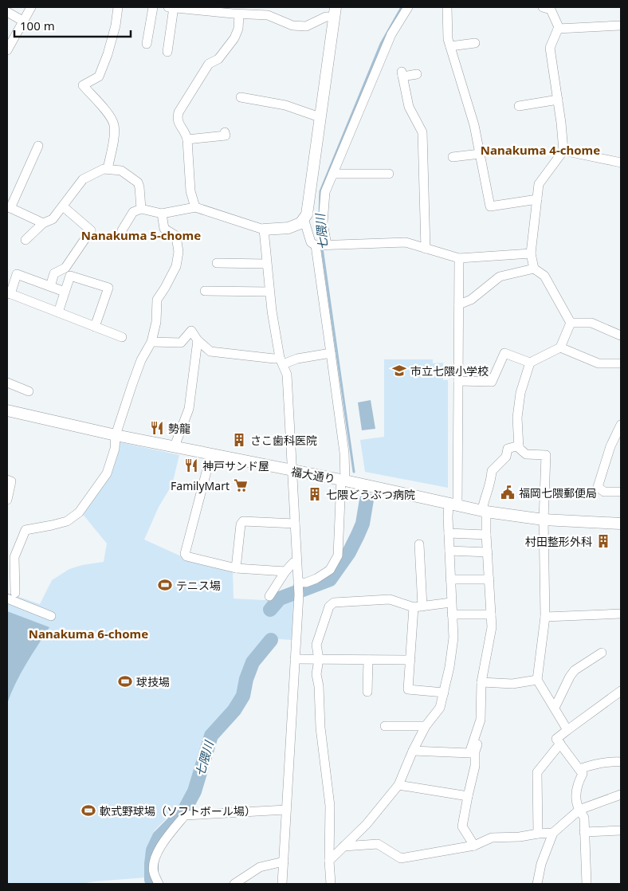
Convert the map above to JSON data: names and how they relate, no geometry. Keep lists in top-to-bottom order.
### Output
{
  "streets": {
    "street": ["福大通り"]
  },
  "districts": ["Nanakuma 4-chome", "Nanakuma 5-chome", "Nanakuma 6-chome"],
  "water": ["七隈川"],
  "places": {
    "school or university": ["市立七隈小学校"],
    "restaurant": ["勢龍", "神戸サンド屋"],
    "building": ["さこ歯科医院", "七隈どうぶつ病院", "村田整形外科"],
    "supermarket": ["FamilyMart"],
    "public building": ["福岡七隈郵便局"],
    "sports": ["テニス場", "球技場", "軟式野球場（ソフトボール場）"]
  },
  "scale_bar": "100 m"
}
